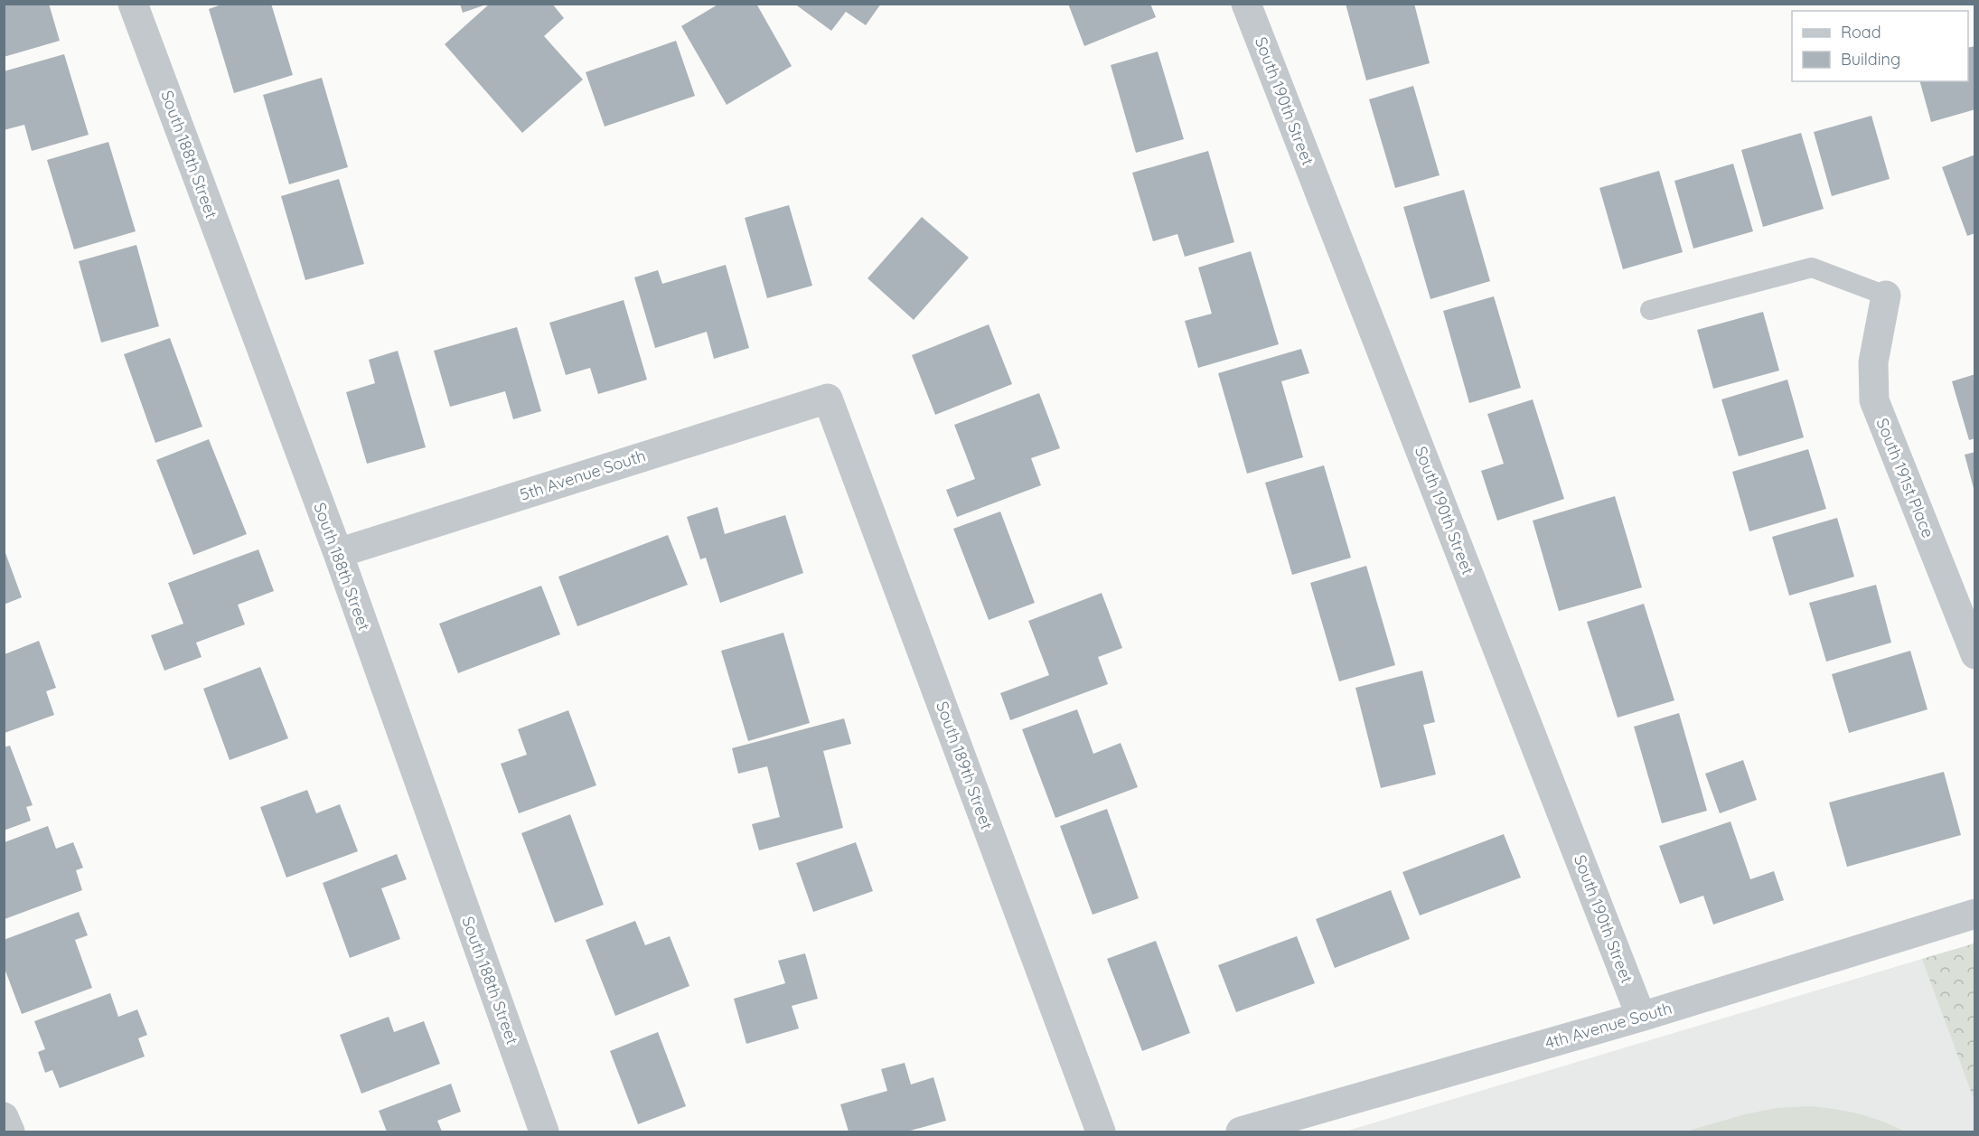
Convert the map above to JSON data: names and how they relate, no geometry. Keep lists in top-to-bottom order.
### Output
{
  "streets": {
    "street": [
      "South 190th Street",
      "South 188th Street",
      "5th Avenue South",
      "South 191st Place",
      "South 189th Street",
      "4th Avenue South"
    ]
  },
  "crossings": [
    ["South 190th Street", "4th Avenue South"],
    ["South 188th Street", "5th Avenue South"],
    ["5th Avenue South", "South 189th Street"]
  ],
  "legend": ["Road", "Building"]
}
